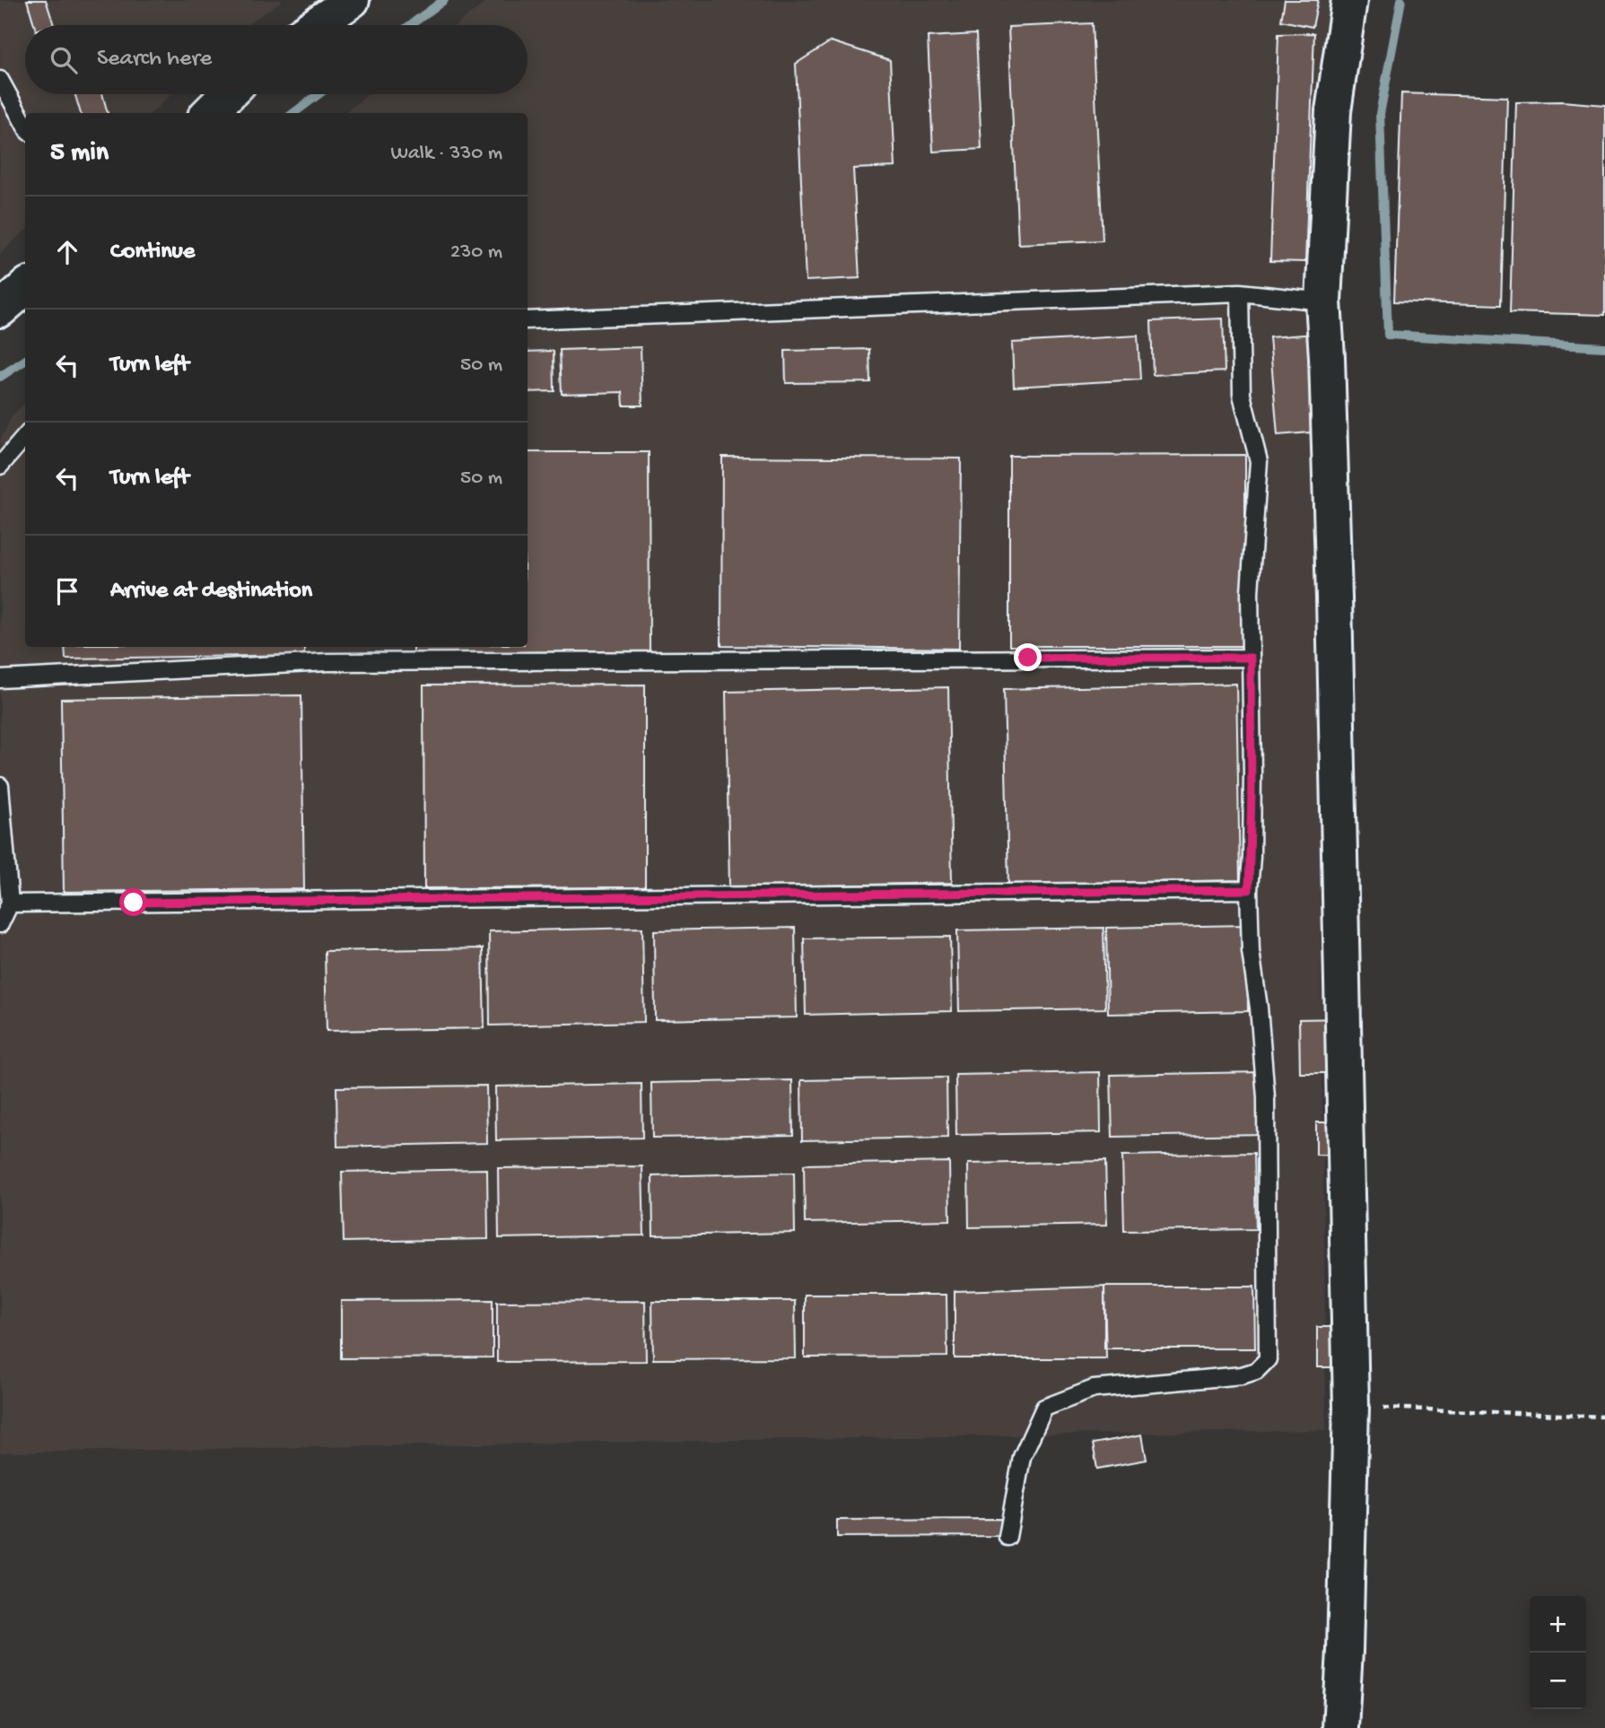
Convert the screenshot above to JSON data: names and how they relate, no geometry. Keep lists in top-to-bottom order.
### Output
{
  "page": {
    "search": "Search here",
    "heading": ["5 min", "Walk · 330 m"],
    "list": [
      ["Continue", "230 m"],
      ["Turn left", "50 m"],
      ["Turn left", "50 m"],
      "Arrive at destination"
    ],
    "map_buttons": ["+", "−"]
  }
}
